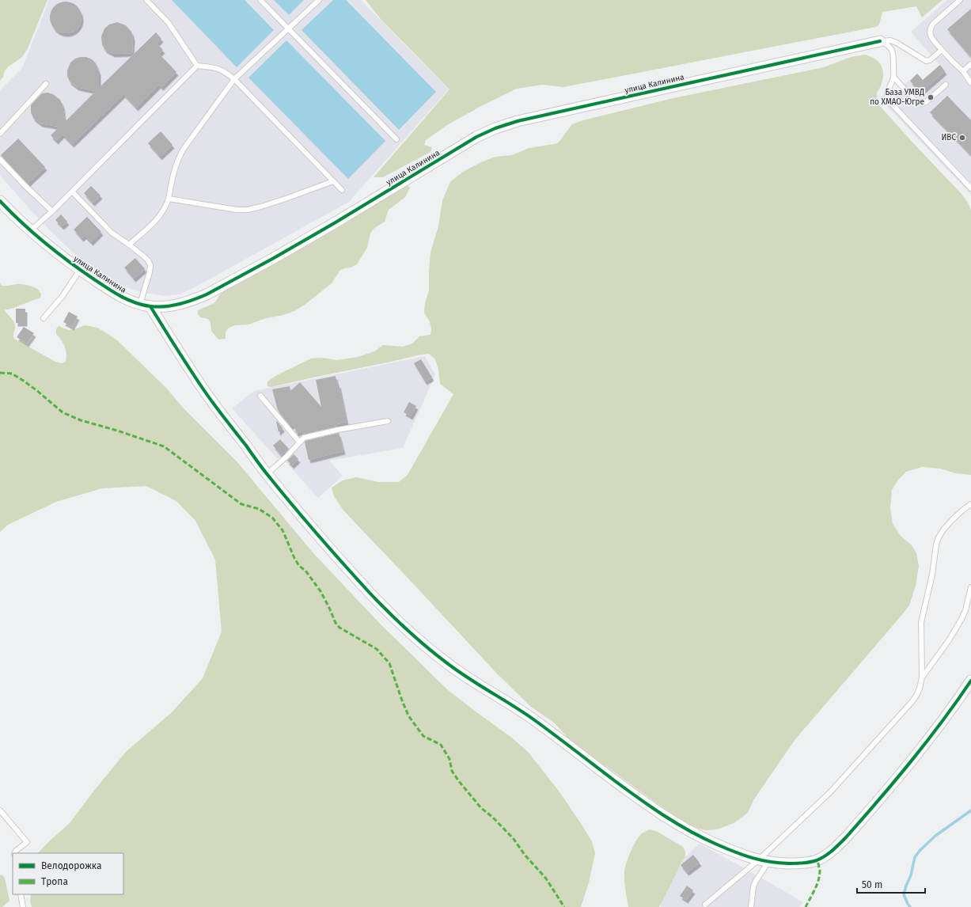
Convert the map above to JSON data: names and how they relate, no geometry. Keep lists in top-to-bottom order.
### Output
{
  "streets": {
    "street": ["улица Калинина"]
  },
  "places": ["База УМВД по ХМАО-Югре", "ИВС"],
  "legend": ["Велодорожка", "Тропа"],
  "scale_bar": "50 m"
}
